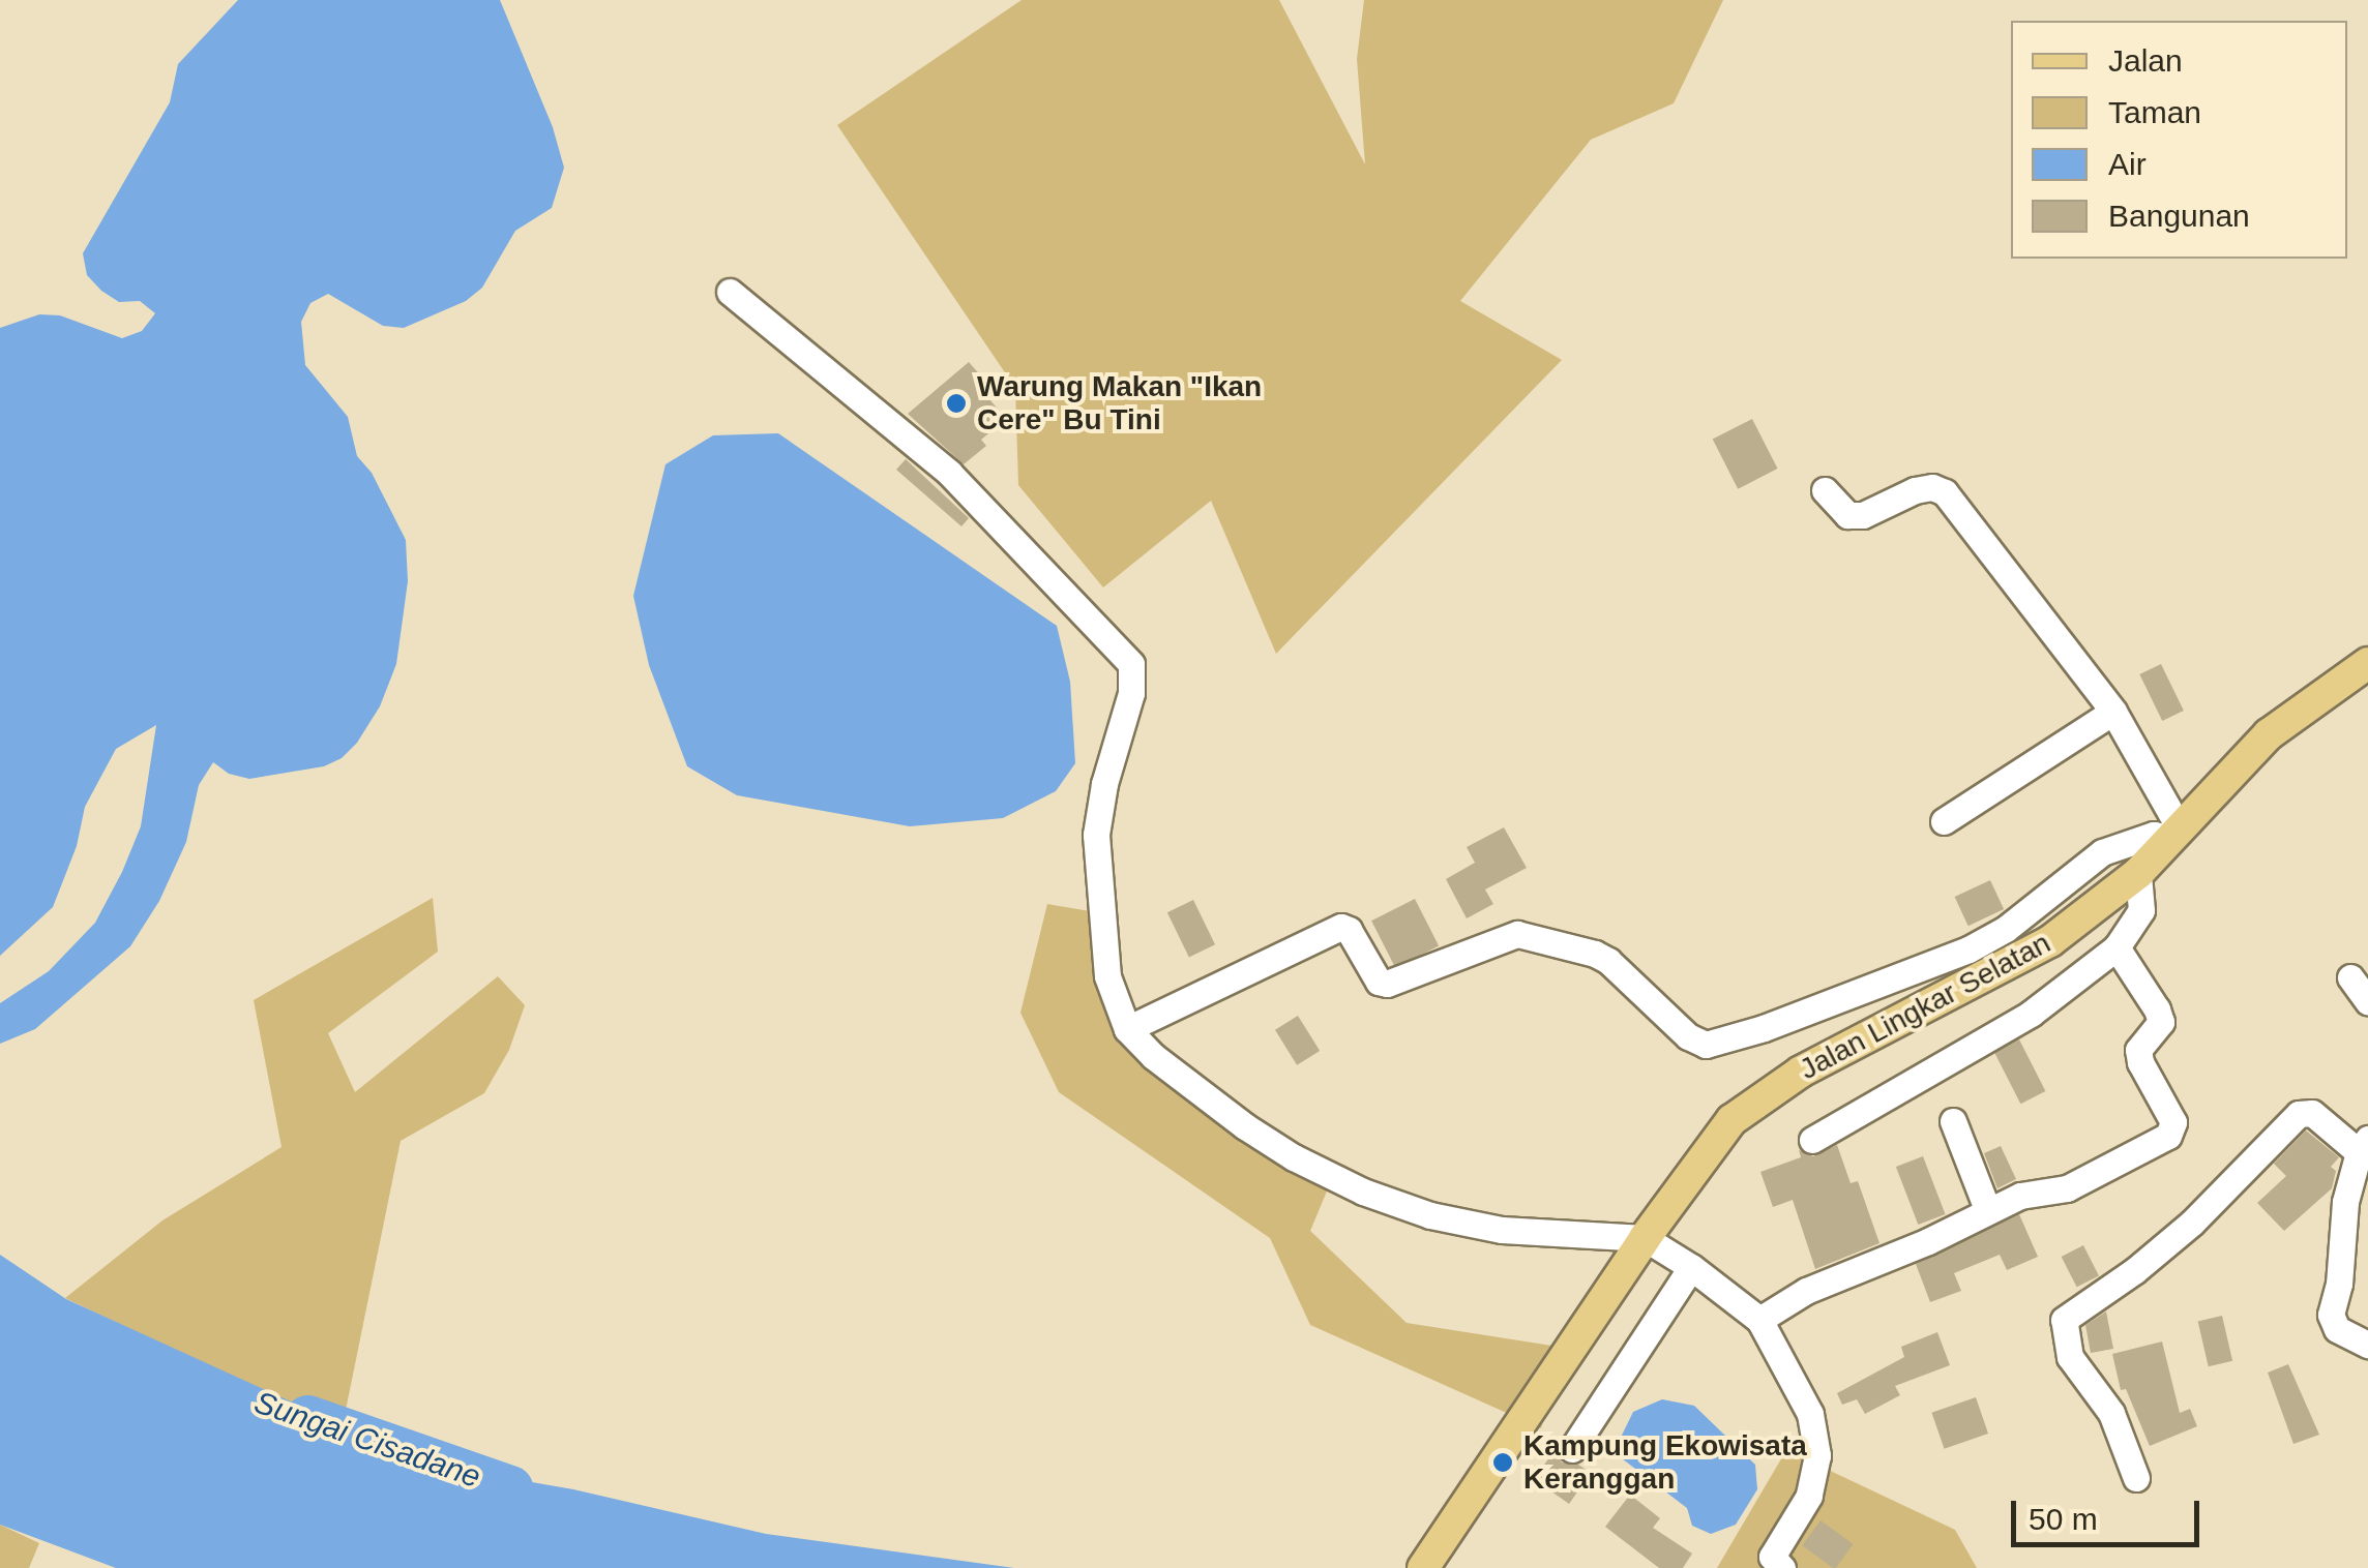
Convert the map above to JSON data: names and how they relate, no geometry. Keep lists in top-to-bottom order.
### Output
{
  "streets": {
    "main road": ["Jalan Lingkar Selatan"]
  },
  "water": ["Sungai Cisadane"],
  "places": ["Warung Makan \"Ikan Cere\" Bu Tini", "Kampung Ekowisata Keranggan"],
  "legend": [
    "Jalan",
    "Taman",
    "Air",
    "Bangunan"
  ],
  "scale_bar": "50 m"
}
